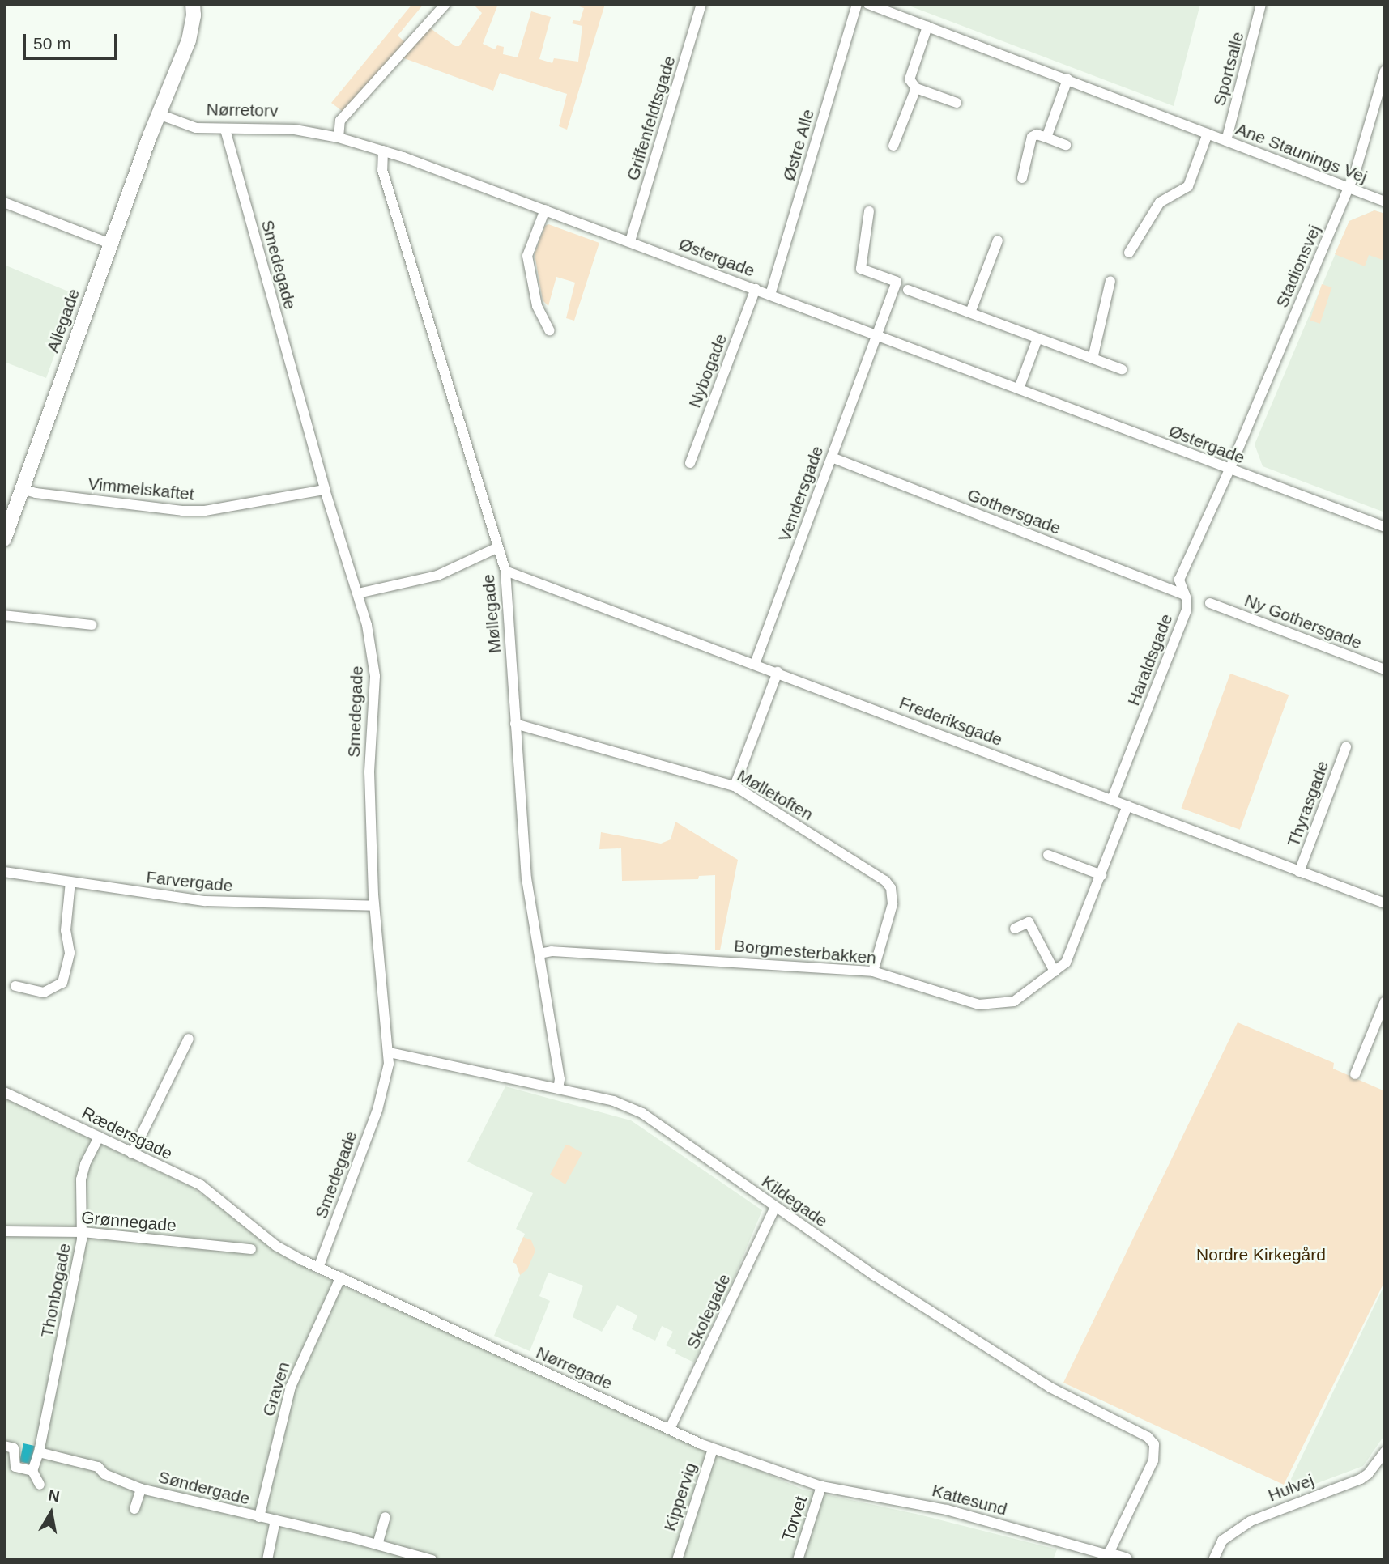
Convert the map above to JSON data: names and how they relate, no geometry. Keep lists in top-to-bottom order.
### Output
{
  "streets": {
    "street": [
      "Sportsalle",
      "Nørretorv",
      "Griffenfeldtsgade",
      "Østre Alle",
      "Ane Staunings Vej",
      "Østergade",
      "Smedegade",
      "Stadionsvej",
      "Allegade",
      "Nybogade",
      "Vimmelskaftet",
      "Vendersgade",
      "Gothersgade",
      "Møllegade",
      "Ny Gothersgade",
      "Haraldsgade",
      "Frederiksgade",
      "Mølletoften",
      "Thyrasgade",
      "Farvergade",
      "Borgmesterbakken",
      "Rædersgade",
      "Kildegade",
      "Grønnegade",
      "Thonbogade",
      "Skolegade",
      "Nørregade",
      "Graven",
      "Søndergade",
      "Hulvej",
      "Kippervig",
      "Kattesund",
      "Torvet"
    ]
  },
  "crossings": [
    ["Sportsalle", "Ane Staunings Vej"],
    ["Nørretorv", "Østergade"],
    ["Nørretorv", "Smedegade"],
    ["Nørretorv", "Allegade"],
    ["Nørretorv", "Møllegade"],
    ["Griffenfeldtsgade", "Østergade"],
    ["Østre Alle", "Østergade"],
    ["Ane Staunings Vej", "Stadionsvej"],
    ["Østergade", "Stadionsvej"],
    ["Østergade", "Nybogade"],
    ["Østergade", "Vendersgade"],
    ["Østergade", "Møllegade"],
    ["Østergade", "Haraldsgade"],
    ["Smedegade", "Vimmelskaftet"],
    ["Smedegade", "Farvergade"],
    ["Smedegade", "Rædersgade"],
    ["Smedegade", "Kildegade"],
    ["Smedegade", "Nørregade"],
    ["Stadionsvej", "Haraldsgade"],
    ["Allegade", "Vimmelskaftet"],
    ["Vendersgade", "Gothersgade"],
    ["Vendersgade", "Frederiksgade"],
    ["Gothersgade", "Haraldsgade"],
    ["Møllegade", "Frederiksgade"],
    ["Møllegade", "Mølletoften"],
    ["Møllegade", "Borgmesterbakken"],
    ["Møllegade", "Kildegade"],
    ["Haraldsgade", "Frederiksgade"],
    ["Frederiksgade", "Thyrasgade"],
    ["Frederiksgade", "Borgmesterbakken"],
    ["Mølletoften", "Borgmesterbakken"],
    ["Rædersgade", "Thonbogade"],
    ["Rædersgade", "Nørregade"],
    ["Kildegade", "Skolegade"],
    ["Kildegade", "Kattesund"],
    ["Grønnegade", "Thonbogade"],
    ["Thonbogade", "Søndergade"],
    ["Skolegade", "Nørregade"],
    ["Nørregade", "Graven"],
    ["Nørregade", "Kippervig"],
    ["Nørregade", "Kattesund"],
    ["Nørregade", "Torvet"],
    ["Graven", "Søndergade"],
    ["Kattesund", "Torvet"]
  ],
  "parks": ["Nordre Kirkegård"],
  "scale_bar": "50 m",
  "north": "top"
}
